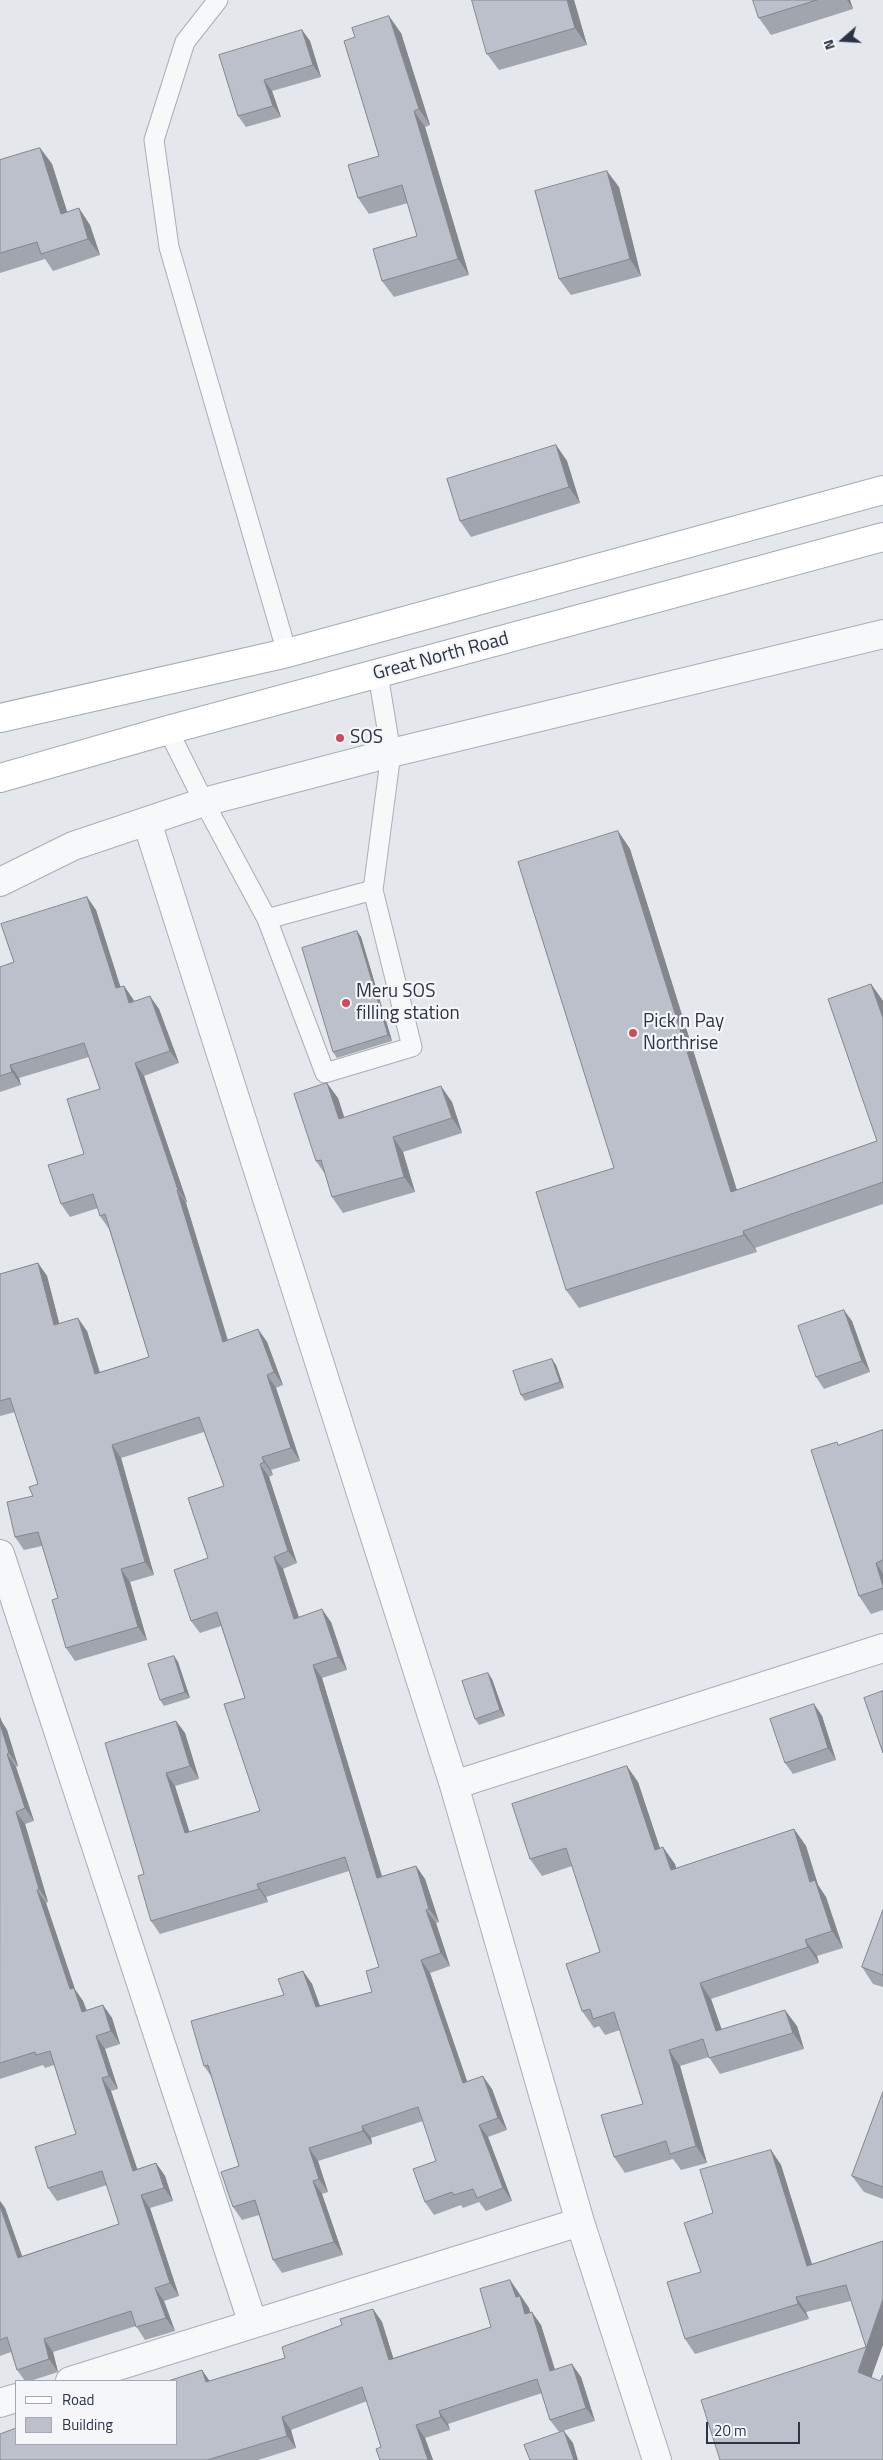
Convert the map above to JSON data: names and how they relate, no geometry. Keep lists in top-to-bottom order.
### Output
{
  "streets": {
    "main road": ["Great North Road"]
  },
  "places": ["SOS", "Meru SOS filling station", "Pick n Pay Northrise"],
  "legend": ["Road", "Building"],
  "scale_bar": "20 m",
  "north": "left"
}
